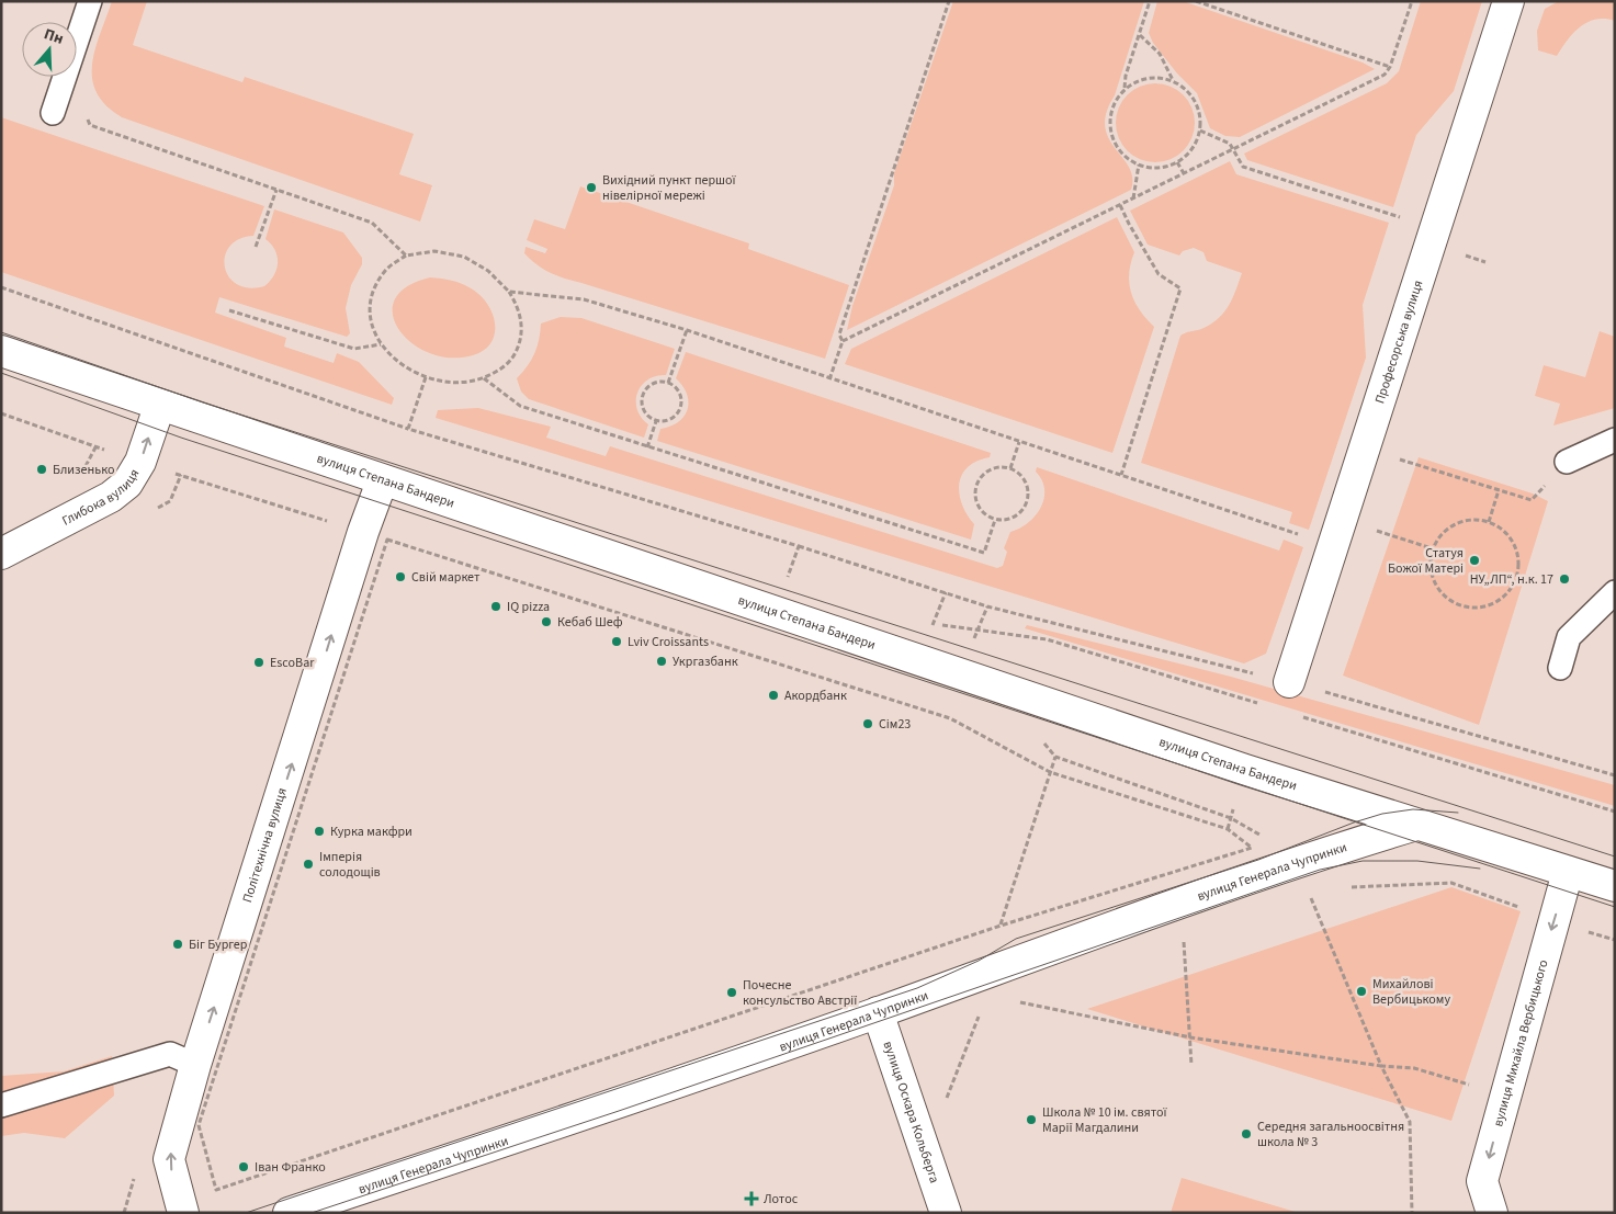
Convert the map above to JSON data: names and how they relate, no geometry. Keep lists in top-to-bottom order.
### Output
{
  "streets": {
    "street": [
      "Професорська вулиця",
      "вулиця Степана Бандери",
      "Глибока вулиця",
      "Політехнічна вулиця",
      "вулиця Генерала Чупринки",
      "вулиця Михайла Вербицького",
      "вулиця Оскара Кольберга"
    ]
  },
  "crossings": [
    ["вулиця Степана Бандери", "Глибока вулиця"],
    ["вулиця Степана Бандери", "Політехнічна вулиця"],
    ["вулиця Степана Бандери", "вулиця Генерала Чупринки"],
    ["вулиця Степана Бандери", "вулиця Михайла Вербицького"],
    ["вулиця Генерала Чупринки", "вулиця Оскара Кольберга"]
  ],
  "one_way": ["Глибока вулиця", "Політехнічна вулиця", "вулиця Михайла Вербицького"],
  "places": {
    "other": [
      "Вихідний пункт першої нівелірної мережі",
      "Близенько",
      "Статуя Божої Матері",
      "Свiй маркет",
      "НУ„ЛП“, н.к. 17",
      "IQ pizza",
      "Кебаб Шеф",
      "Lviv Croissants",
      "Укргазбанк",
      "EscoBar",
      "Акордбанк",
      "Сім23",
      "Курка макфри",
      "Імперія солодощів",
      "Біг Бургер",
      "Михайлові Вербицькому",
      "Почесне консульство Австрії",
      "Школа № 10 ім. святої Марії Магдалини",
      "Середня загальноосвітня школа № 3",
      "Іван Франко"
    ],
    "health": ["Лотос"]
  },
  "north": "top"
}
